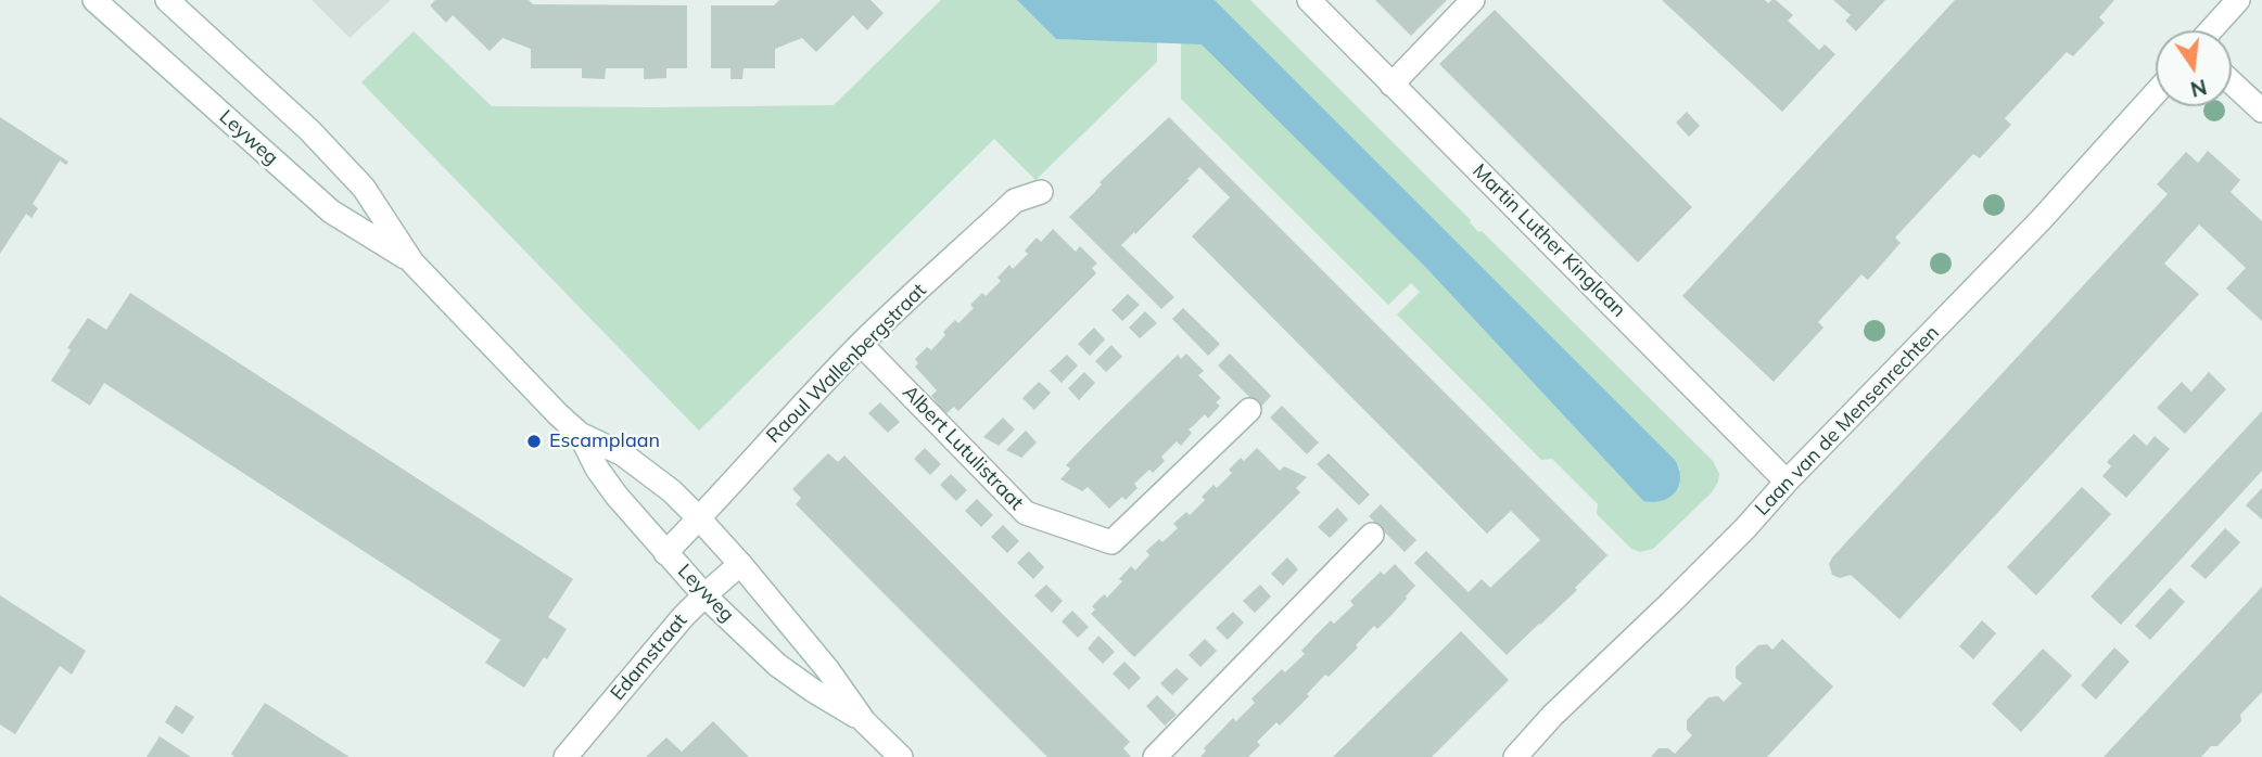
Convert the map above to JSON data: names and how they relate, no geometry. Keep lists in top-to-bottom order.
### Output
{
  "streets": {
    "street": [
      "Leyweg",
      "Martin Luther Kinglaan",
      "Raoul Wallenbergstraat",
      "Laan van de Mensenrechten",
      "Albert Lutulistraat",
      "Edamstraat"
    ]
  },
  "crossings": [
    ["Leyweg", "Raoul Wallenbergstraat"],
    ["Leyweg", "Edamstraat"],
    ["Martin Luther Kinglaan", "Laan van de Mensenrechten"],
    ["Raoul Wallenbergstraat", "Albert Lutulistraat"]
  ],
  "places": ["Escamplaan"],
  "north": "bottom"
}
